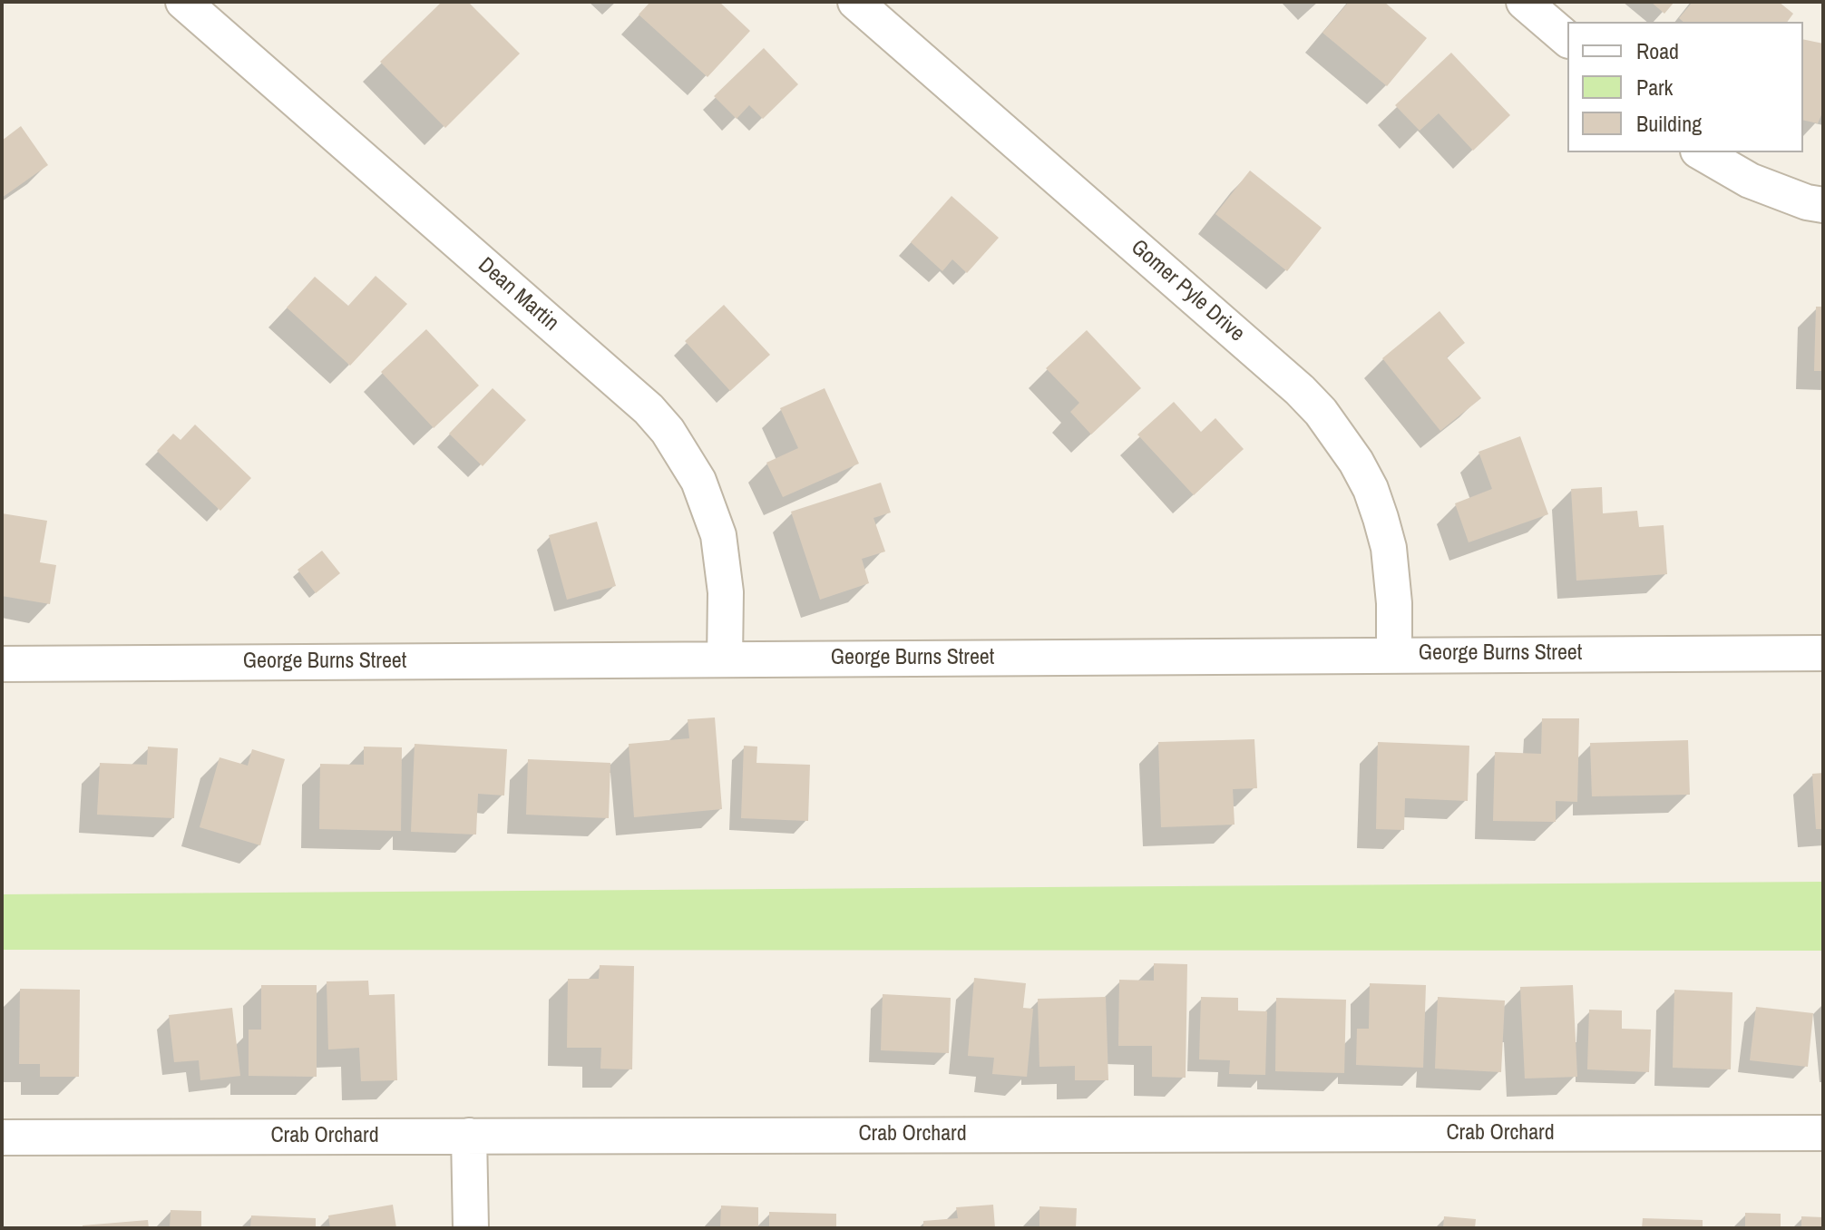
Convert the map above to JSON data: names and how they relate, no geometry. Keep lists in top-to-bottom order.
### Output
{
  "streets": {
    "street": [
      "Gomer Pyle Drive",
      "Dean Martin",
      "George Burns Street",
      "Crab Orchard"
    ]
  },
  "crossings": [
    ["Gomer Pyle Drive", "George Burns Street"],
    ["Dean Martin", "George Burns Street"]
  ],
  "legend": ["Road", "Park", "Building"]
}
